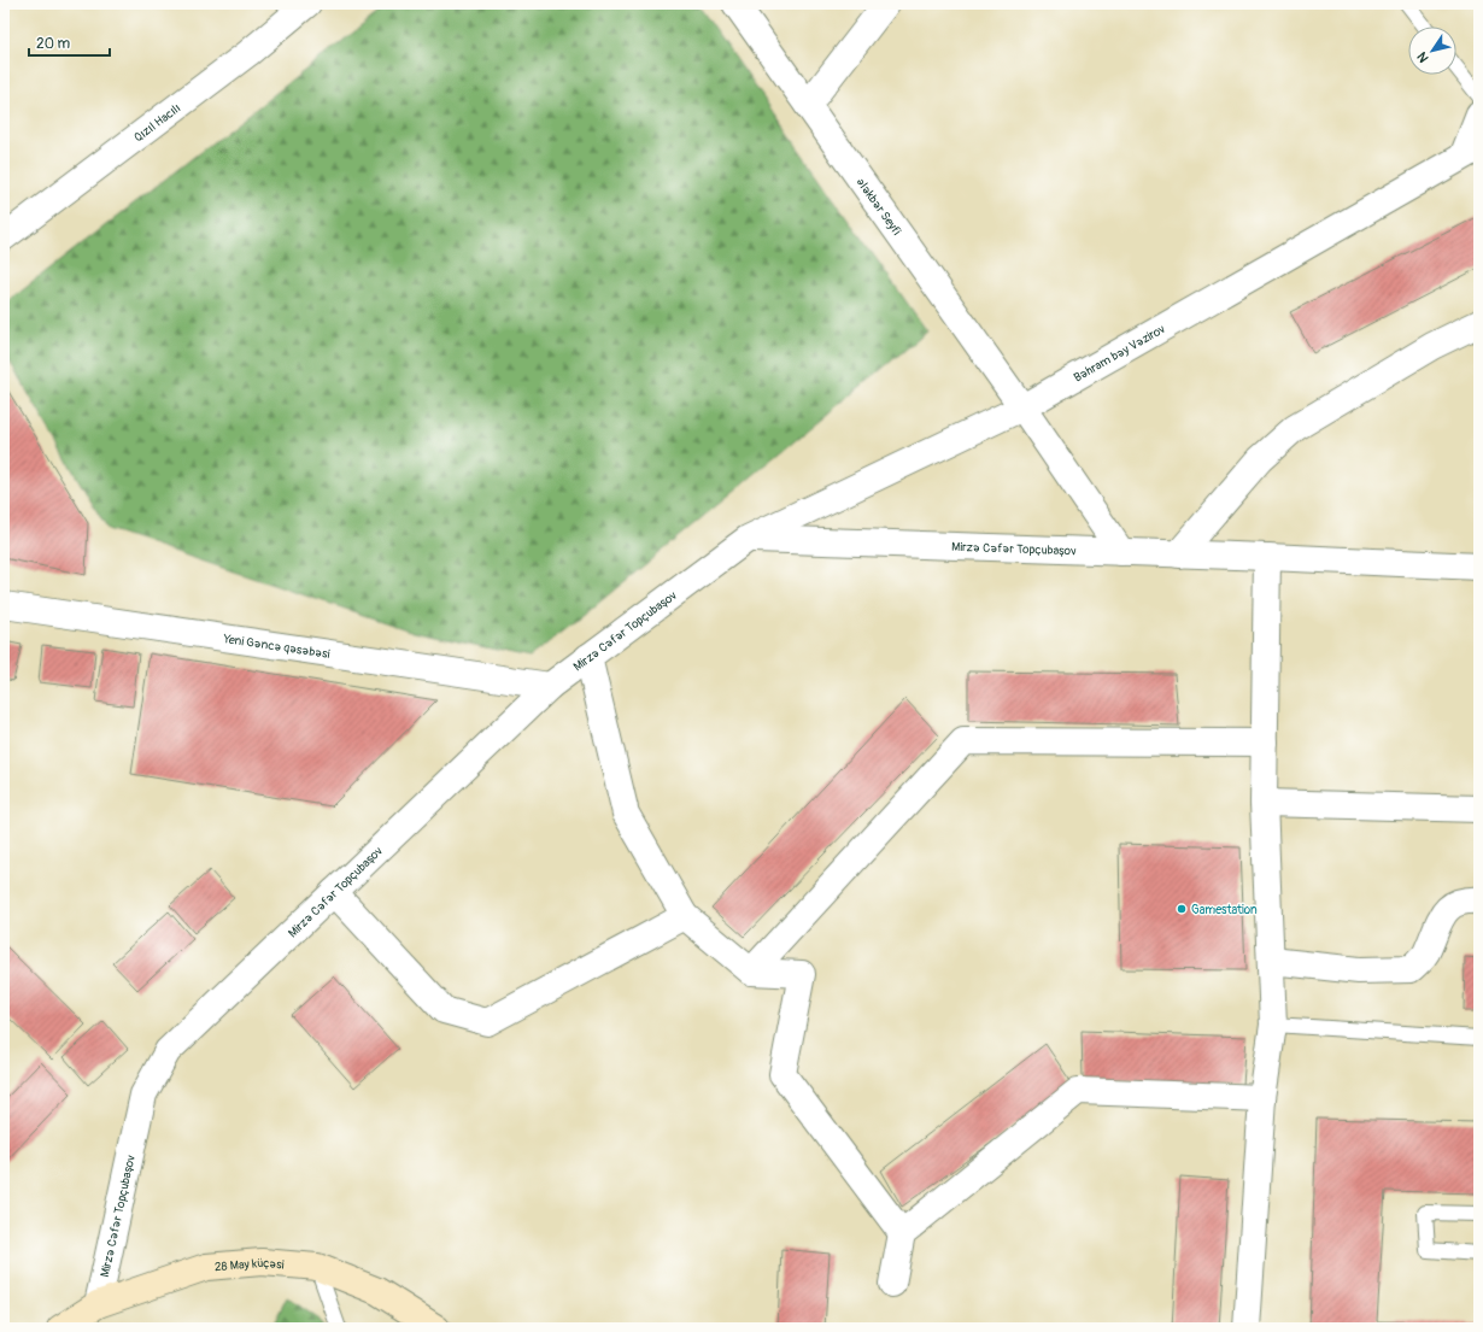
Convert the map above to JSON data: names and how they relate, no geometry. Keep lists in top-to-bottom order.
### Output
{
  "streets": {
    "main road": ["28 May küçəsi"],
    "street": [
      "Qızıl Hacılı",
      "Ələkbər Seyfi",
      "Bəhram bəy Vəzirov",
      "Mirzə Cəfər Topçubaşov",
      "Yeni Gəncə qəsəbəsi"
    ]
  },
  "crossings": [
    ["Ələkbər Seyfi", "Bəhram bəy Vəzirov"],
    ["Ələkbər Seyfi", "Mirzə Cəfər Topçubaşov"],
    ["Bəhram bəy Vəzirov", "Mirzə Cəfər Topçubaşov"],
    ["Mirzə Cəfər Topçubaşov", "Yeni Gəncə qəsəbəsi"],
    ["Mirzə Cəfər Topçubaşov", "28 May küçəsi"]
  ],
  "places": ["Gamestation"],
  "scale_bar": "20 m",
  "north": "bottom left"
}
